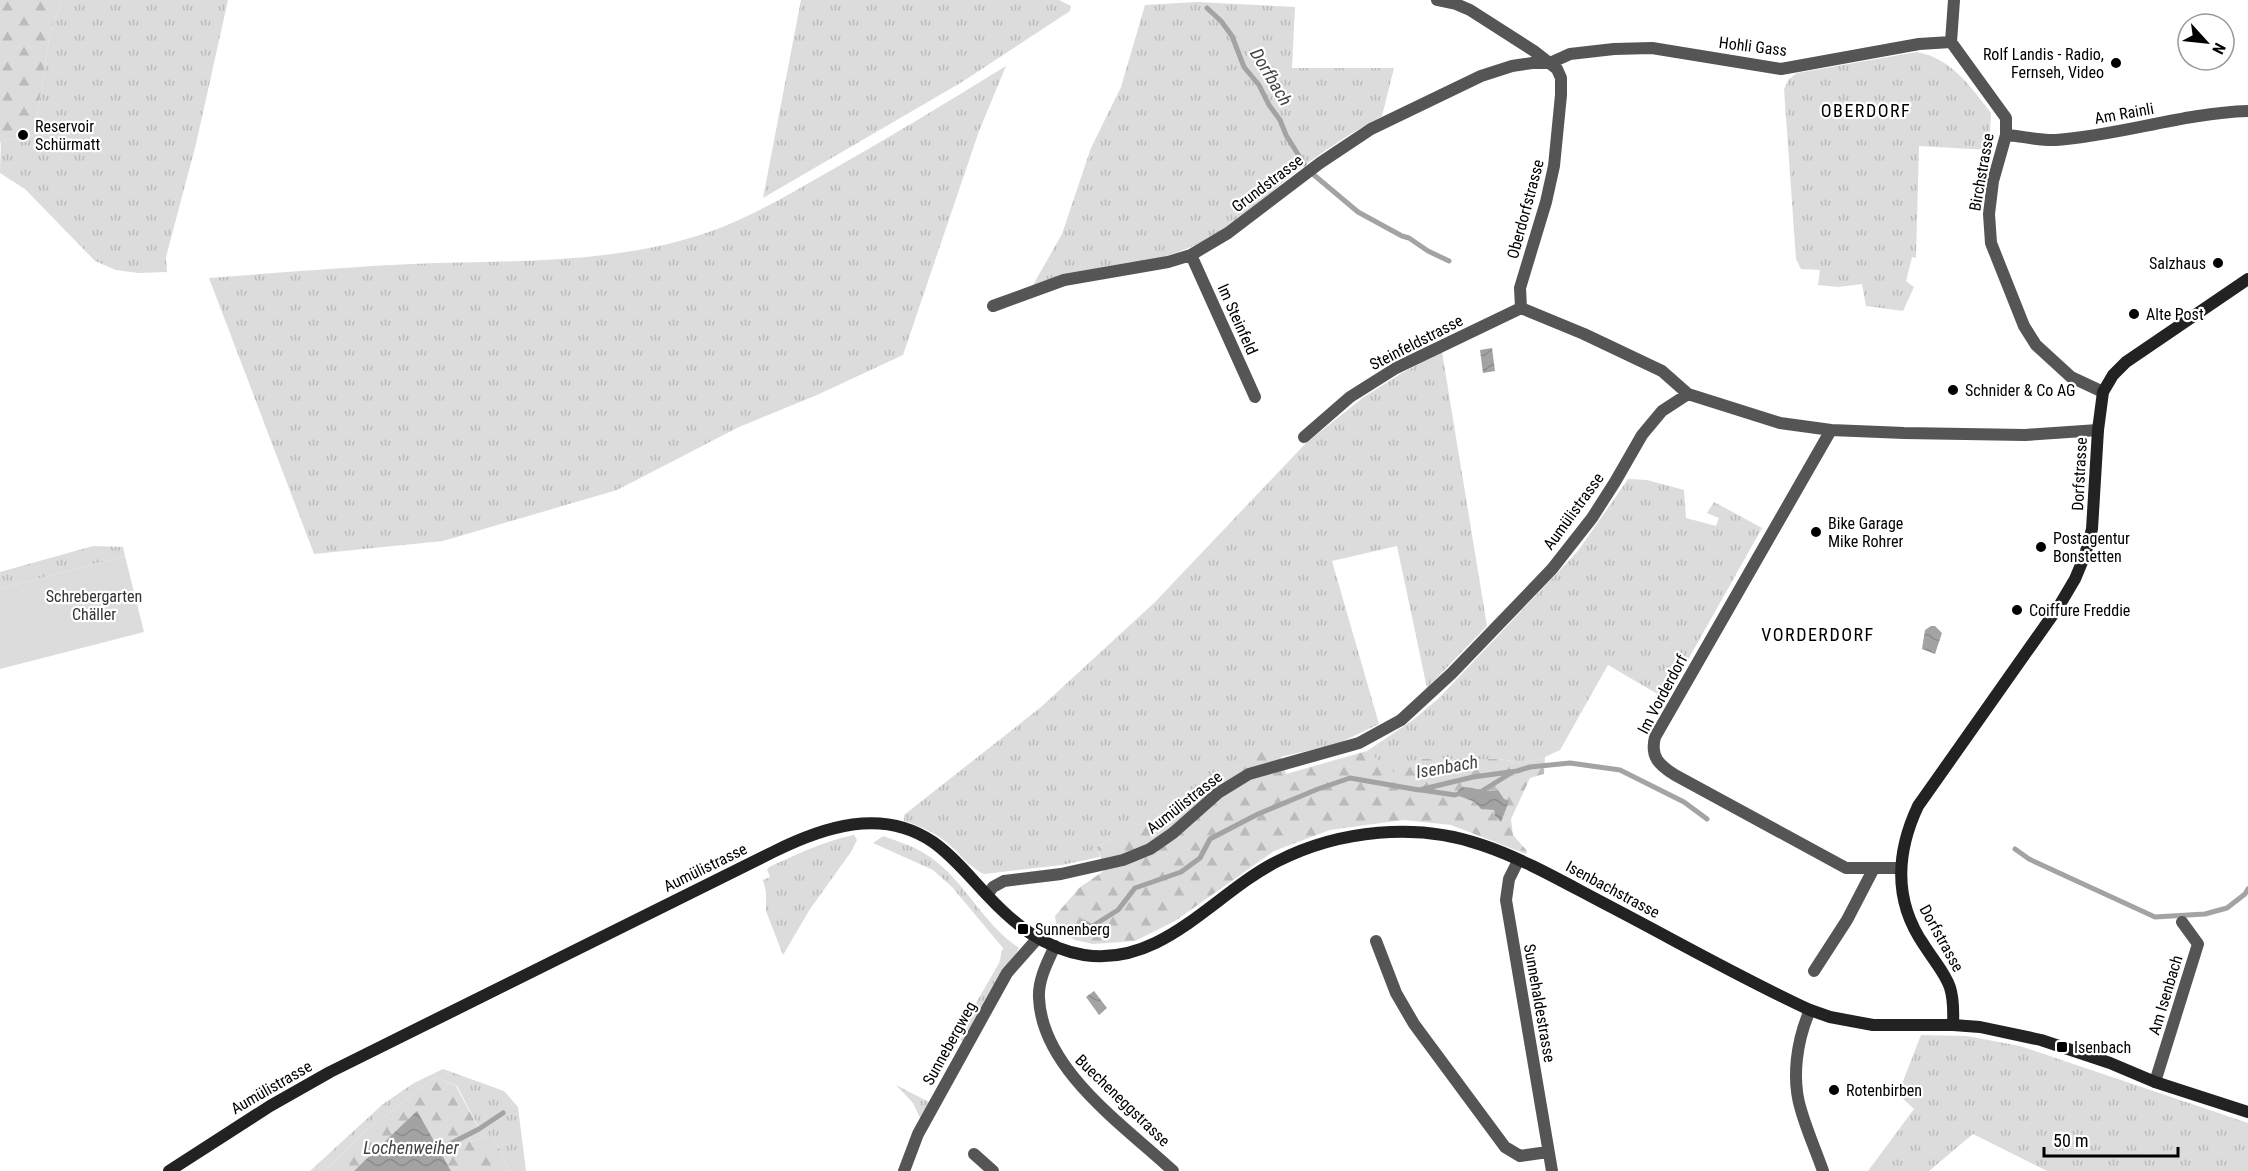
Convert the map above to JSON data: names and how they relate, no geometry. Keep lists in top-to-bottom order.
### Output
{
  "streets": {
    "main road": ["Dorfstrasse", "Aumülistrasse", "Isenbachstrasse"],
    "street": [
      "Hohli Gass",
      "Am Rainli",
      "Birchstrasse",
      "Grundstrasse",
      "Oberdorfstrasse",
      "Im Steinfeld",
      "Steinfeldstrasse",
      "Im Vorderdorf",
      "Am Isenbach",
      "Sunnehaldestrasse",
      "Sunnebergweg",
      "Buecheneggstrasse"
    ]
  },
  "crossings": [
    ["Hohli Gass", "Birchstrasse"],
    ["Hohli Gass", "Grundstrasse"],
    ["Hohli Gass", "Oberdorfstrasse"],
    ["Am Rainli", "Birchstrasse"],
    ["Birchstrasse", "Dorfstrasse"],
    ["Grundstrasse", "Oberdorfstrasse"],
    ["Grundstrasse", "Im Steinfeld"],
    ["Oberdorfstrasse", "Steinfeldstrasse"],
    ["Dorfstrasse", "Isenbachstrasse"],
    ["Aumülistrasse", "Isenbachstrasse"],
    ["Isenbachstrasse", "Am Isenbach"],
    ["Isenbachstrasse", "Sunnehaldestrasse"],
    ["Isenbachstrasse", "Sunnebergweg"],
    ["Isenbachstrasse", "Buecheneggstrasse"]
  ],
  "districts": ["OBERDORF", "VORDERDORF"],
  "water": ["Dorfbach", "Isenbach", "Lochenweiher"],
  "parks": ["Schrebergarten Chäller"],
  "places": {
    "other": [
      "Rolf Landis - Radio, Fernseh, Video",
      "Reservoir Schürmatt",
      "Salzhaus",
      "Alte Post",
      "Schnider & Co AG",
      "Bike Garage Mike Rohrer",
      "Postagentur Bonstetten",
      "Coiffure Freddie",
      "Rotenbirben"
    ],
    "transit": ["Sunnenberg", "Isenbach"]
  },
  "scale_bar": "50 m",
  "north": "bottom right"
}
